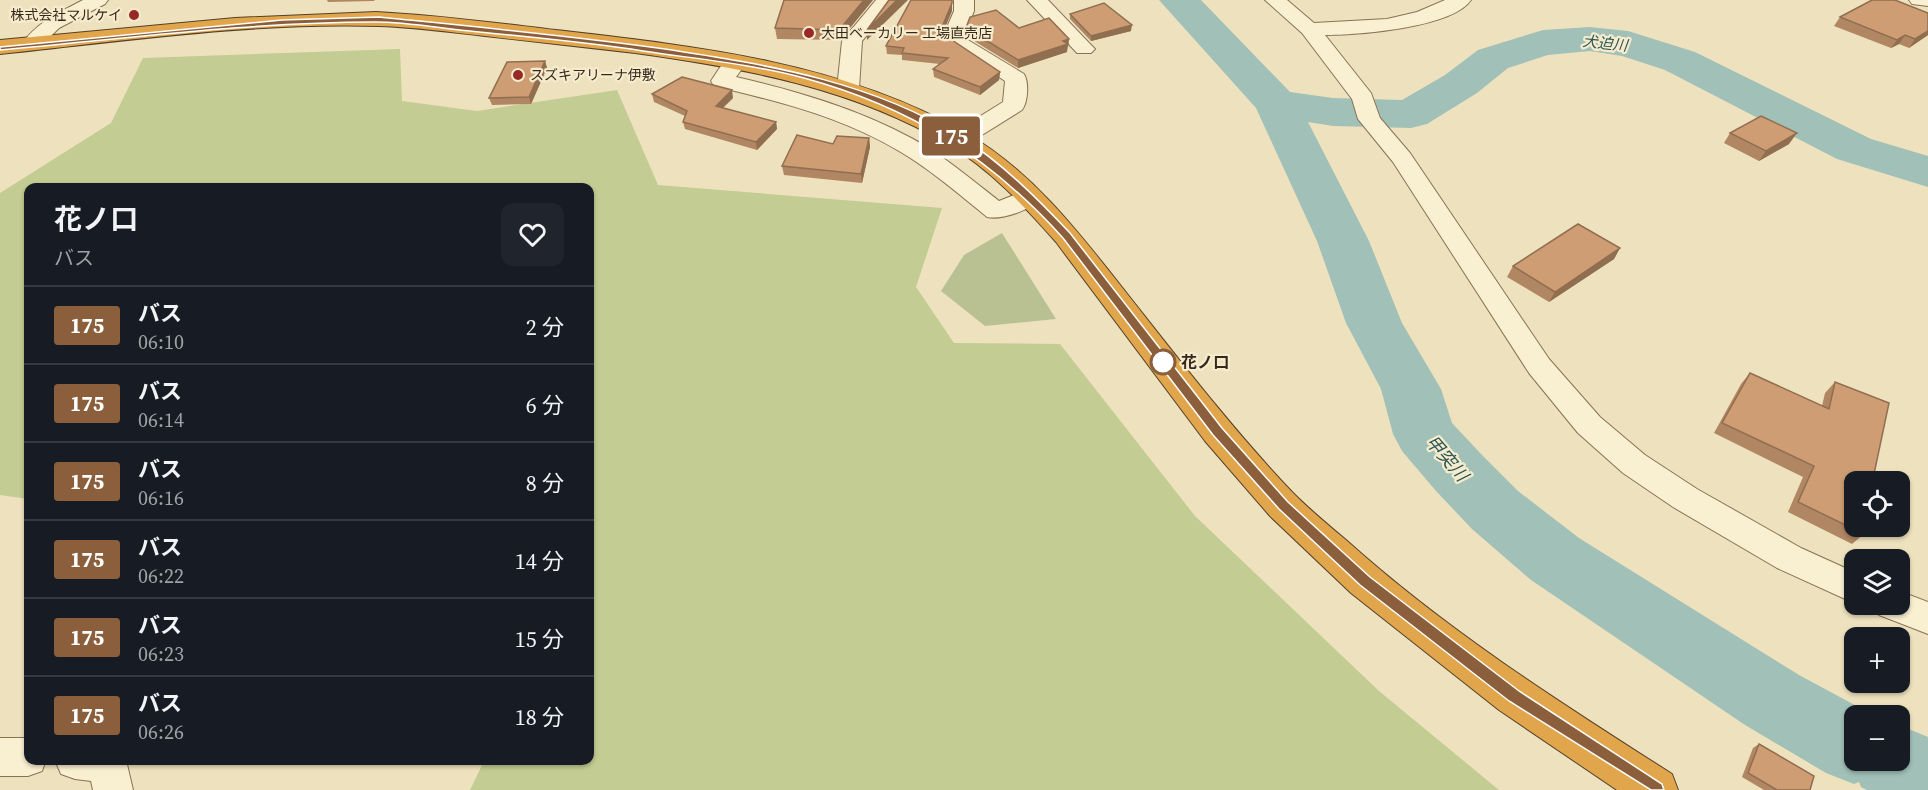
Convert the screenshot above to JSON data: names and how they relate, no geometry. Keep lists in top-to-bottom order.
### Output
{
  "water": ["犬迫川", "甲突川"],
  "places": [
    "株式会社マルケイ",
    "大田ベーカリー 工場直売店",
    "スズキアリーナ伊敷",
    "花ノ口"
  ],
  "lines": ["bus line 175"],
  "page": {
    "on_map": "175",
    "heading": ["花ノ口", "バス"],
    "list": [
      {
        "mark": "175",
        "name": "バス",
        "note": "06:10",
        "value": "2 分"
      },
      {
        "mark": "175",
        "name": "バス",
        "note": "06:14",
        "value": "6 分"
      },
      {
        "mark": "175",
        "name": "バス",
        "note": "06:16",
        "value": "8 分"
      },
      {
        "mark": "175",
        "name": "バス",
        "note": "06:22",
        "value": "14 分"
      },
      {
        "mark": "175",
        "name": "バス",
        "note": "06:23",
        "value": "15 分"
      },
      {
        "mark": "175",
        "name": "バス",
        "note": "06:26",
        "value": "18 分"
      }
    ],
    "map_buttons": ["+", "−"]
  }
}
